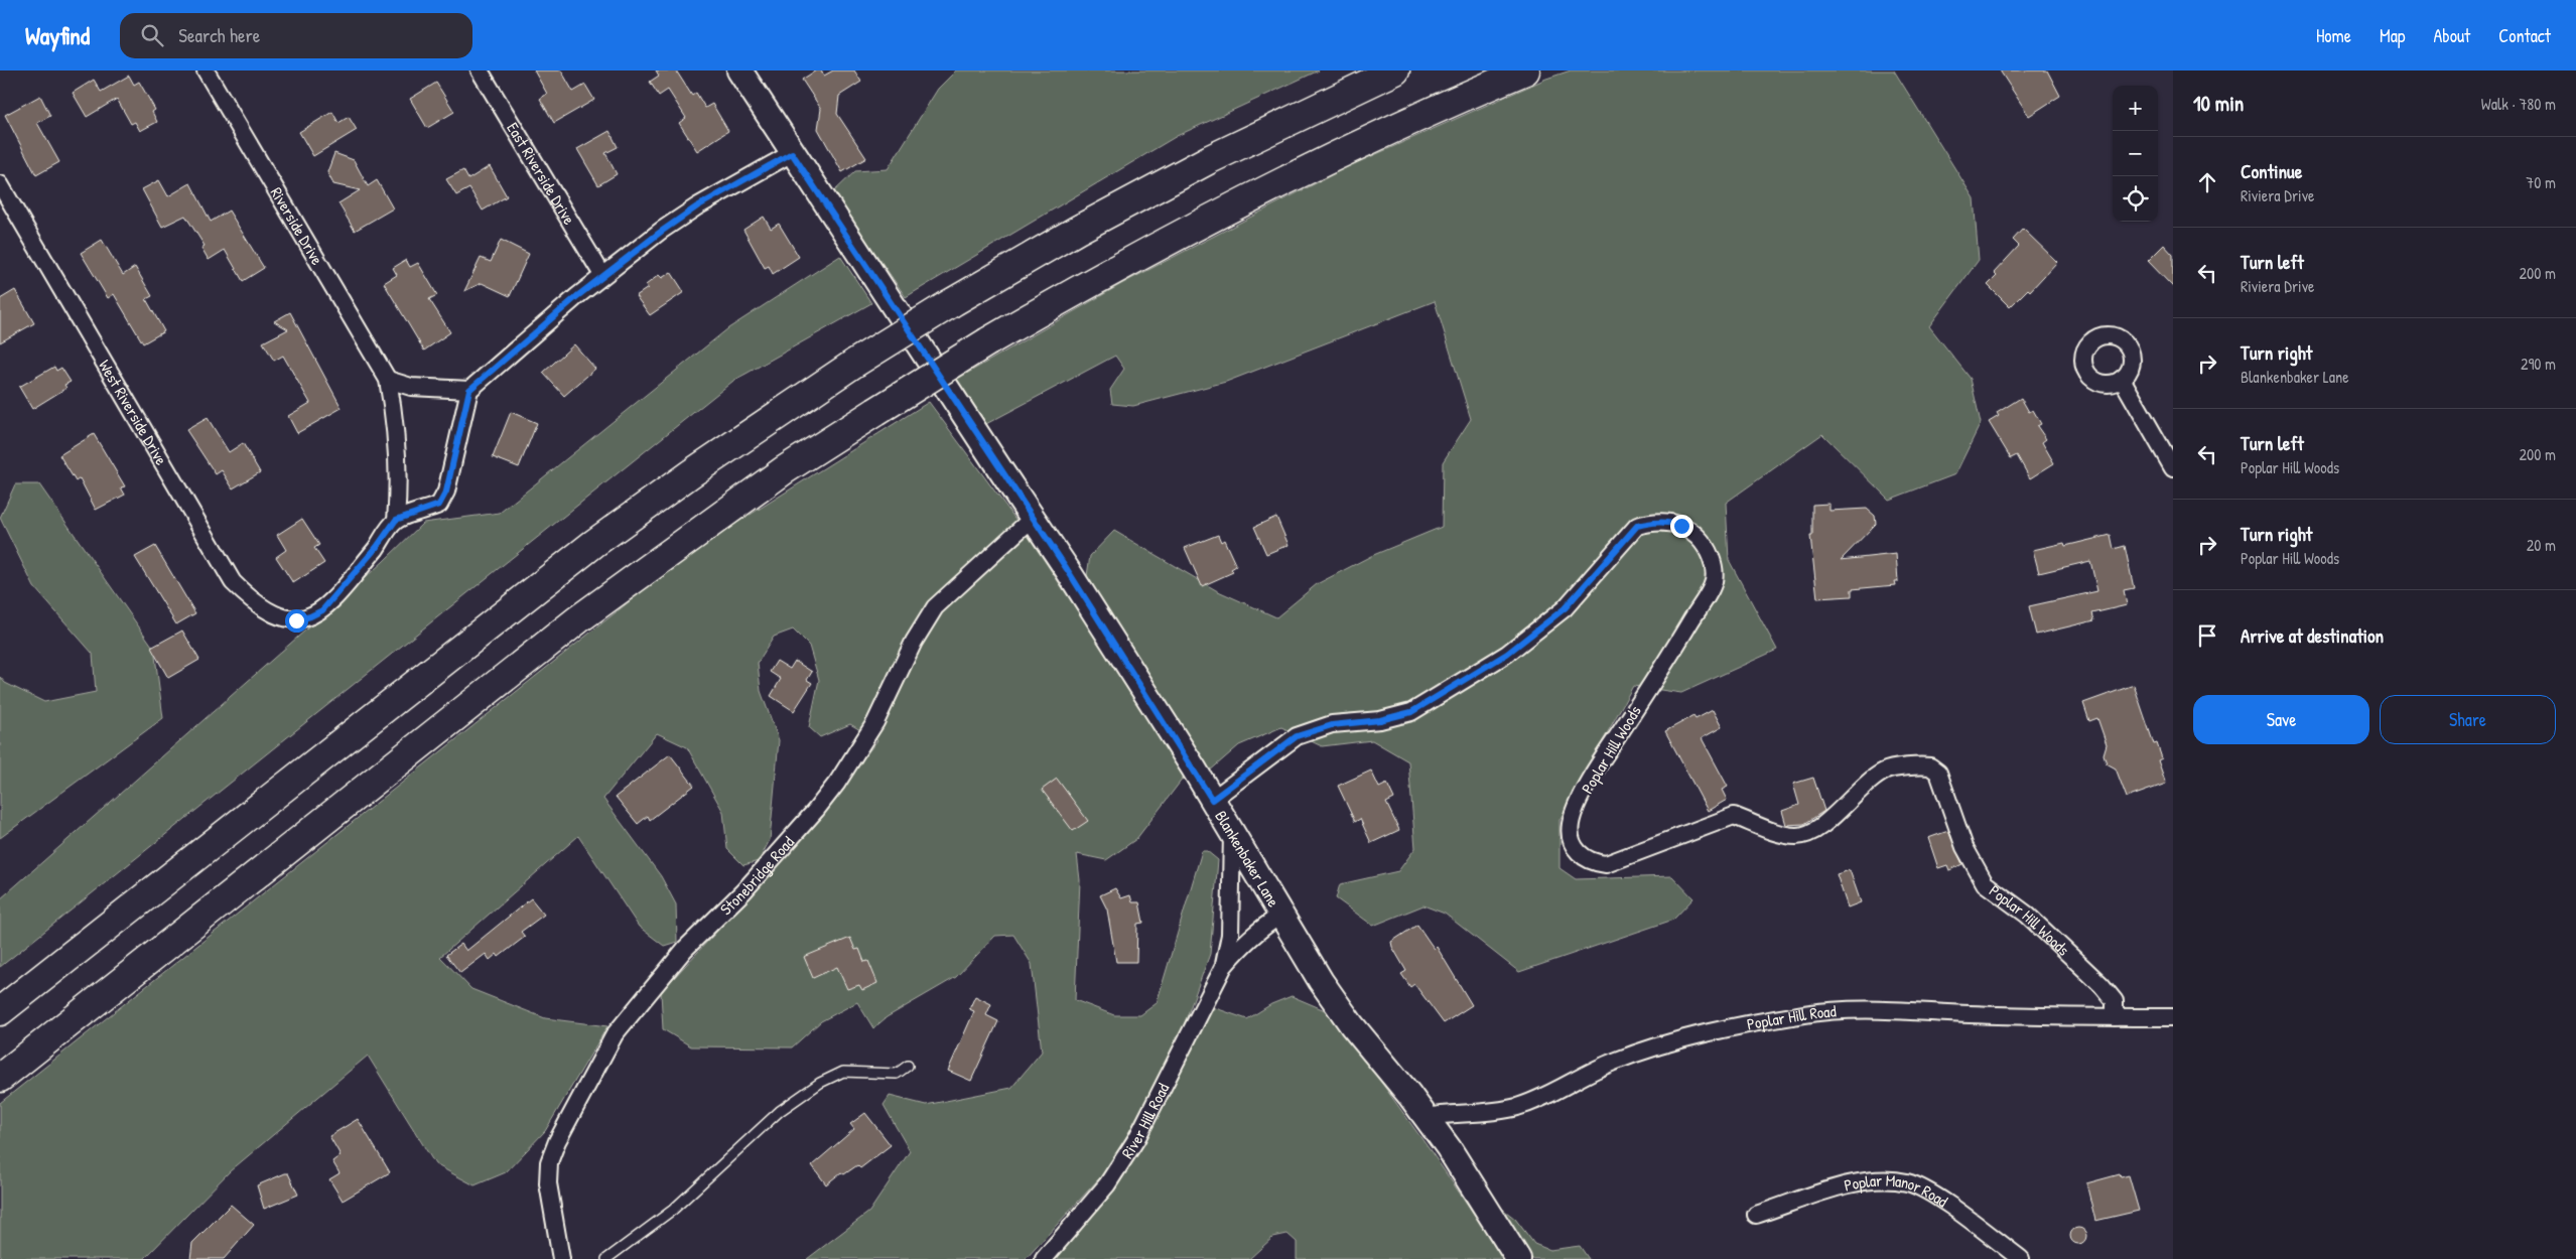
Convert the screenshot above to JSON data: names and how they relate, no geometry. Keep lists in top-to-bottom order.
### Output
{
  "streets": {
    "street": [
      "East Riverside Drive",
      "Riverside Drive",
      "West Riverside Drive",
      "Poplar Hill Woods",
      "Blankenbaker Lane",
      "Stonebridge Road",
      "Poplar Hill Road",
      "River Hill Road",
      "Poplar Manor Road"
    ]
  },
  "crossings": [
    ["Riverside Drive", "West Riverside Drive"],
    ["Poplar Hill Woods", "Blankenbaker Lane"],
    ["Poplar Hill Woods", "Poplar Hill Road"],
    ["Blankenbaker Lane", "Stonebridge Road"],
    ["Blankenbaker Lane", "Poplar Hill Road"],
    ["Blankenbaker Lane", "River Hill Road"]
  ],
  "page": {
    "header": "Wayfind",
    "search": "Search here",
    "nav": [
      "Home",
      "Map",
      "About",
      "Contact"
    ],
    "heading": ["10 min", "Walk · 780 m"],
    "map_buttons": ["+", "−"],
    "list": [
      ["Continue", "Riviera Drive", "70 m"],
      ["Turn left", "Riviera Drive", "200 m"],
      ["Turn right", "Blankenbaker Lane", "290 m"],
      ["Turn left", "Poplar Hill Woods", "200 m"],
      ["Turn right", "Poplar Hill Woods", "20 m"],
      "Arrive at destination"
    ],
    "buttons": ["Save", "Share"]
  }
}
